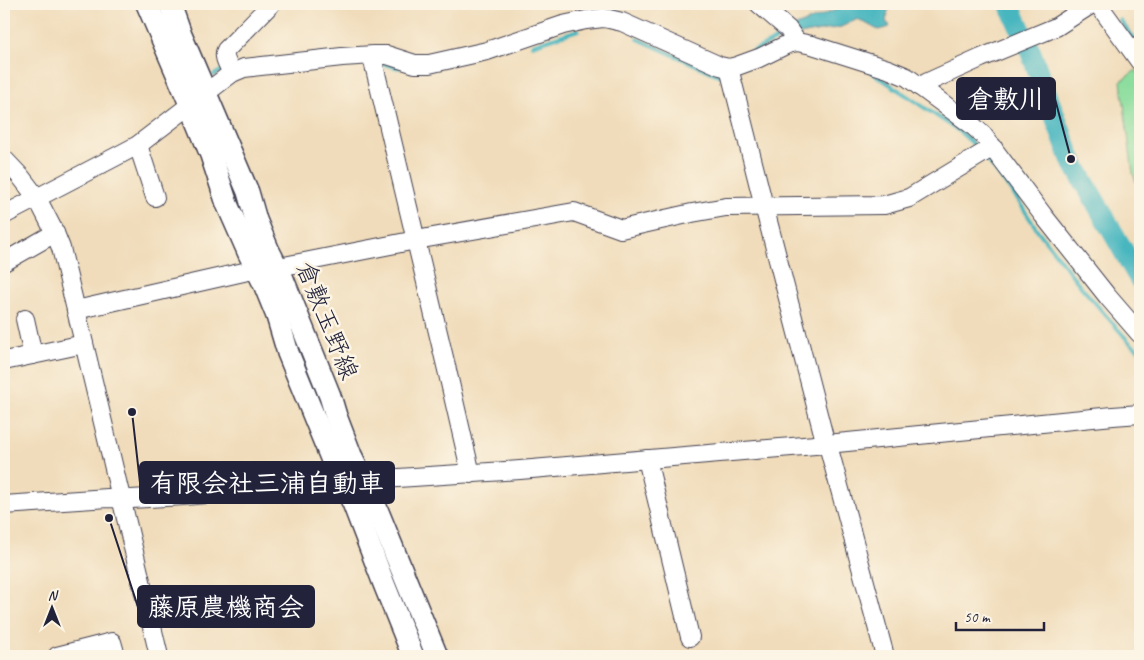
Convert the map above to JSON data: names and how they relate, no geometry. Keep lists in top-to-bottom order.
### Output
{
  "streets": {
    "main road": ["倉敷玉野線"]
  },
  "places": ["倉敷川", "有限会社三浦自動車", "藤原農機商会"],
  "scale_bar": "50 m",
  "north": "top"
}
